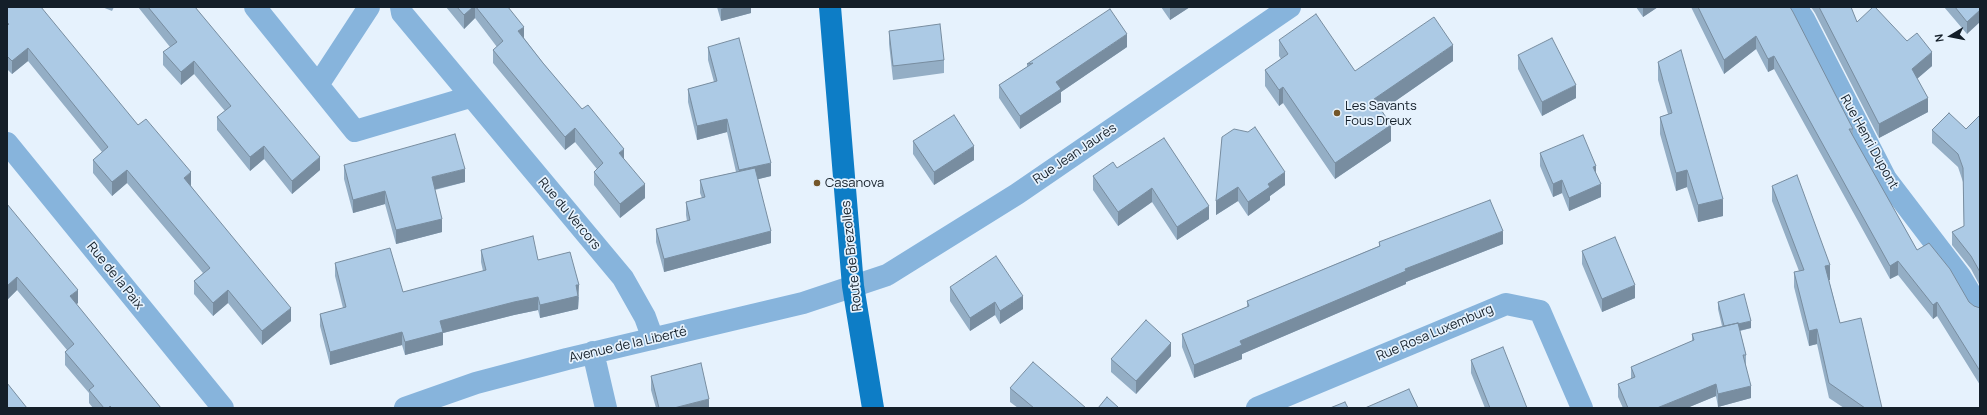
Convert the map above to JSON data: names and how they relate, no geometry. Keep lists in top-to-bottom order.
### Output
{
  "streets": {
    "main road": ["Route de Brezolles"],
    "street": [
      "Rue Henri Dupont",
      "Rue Jean Jaurès",
      "Rue du Vercors",
      "Rue de la Paix",
      "Rue Rosa Luxemburg",
      "Avenue de la Liberté"
    ]
  },
  "crossings": [
    ["Rue Jean Jaurès", "Route de Brezolles"],
    ["Rue Jean Jaurès", "Avenue de la Liberté"],
    ["Rue du Vercors", "Avenue de la Liberté"],
    ["Route de Brezolles", "Avenue de la Liberté"]
  ],
  "places": ["Les Savants Fous Dreux", "Casanova"],
  "north": "left"
}
